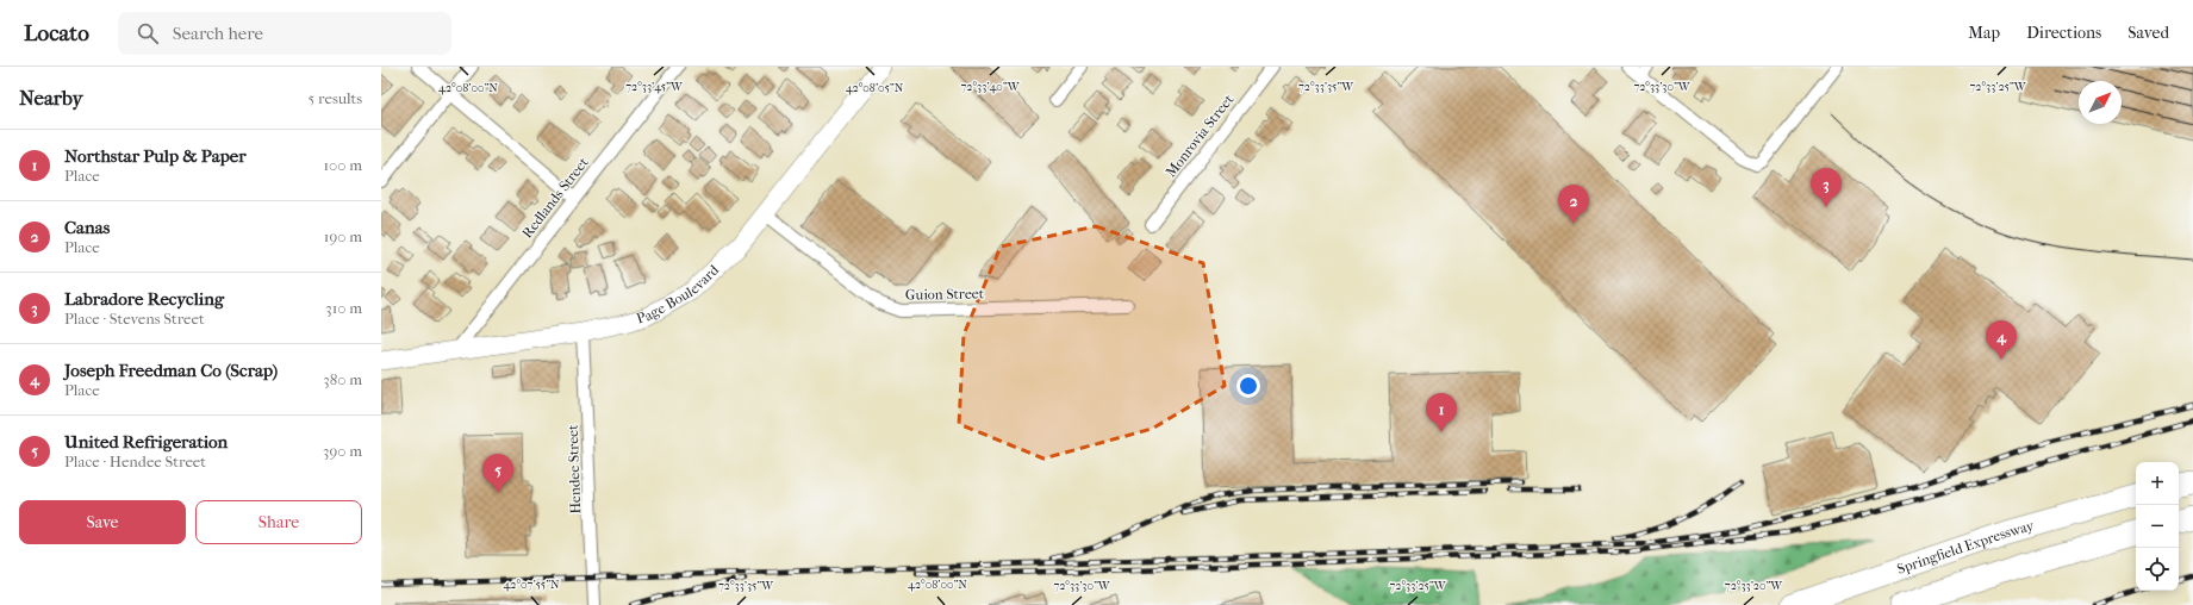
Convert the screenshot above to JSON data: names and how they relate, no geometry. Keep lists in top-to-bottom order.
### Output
{
  "streets": {
    "highway": ["Springfield Expressway"],
    "street": [
      "Monrovia Street",
      "Redlands Street",
      "Page Boulevard",
      "Guion Street",
      "Hendee Street"
    ]
  },
  "crossings": [
    ["Redlands Street", "Page Boulevard"],
    ["Page Boulevard", "Guion Street"],
    ["Page Boulevard", "Hendee Street"]
  ],
  "north": "top right",
  "page": {
    "header": "Locato",
    "search": "Search here",
    "nav": ["Map", "Directions", "Saved"],
    "heading": ["Nearby", "5 results"],
    "list": [
      {
        "mark": "1",
        "name": "Northstar Pulp & Paper",
        "note": "Place",
        "value": "100 m"
      },
      {
        "mark": "2",
        "name": "Canas",
        "note": "Place",
        "value": "190 m"
      },
      {
        "mark": "3",
        "name": "Labradore Recycling",
        "note": "Place · Stevens Street",
        "value": "310 m"
      },
      {
        "mark": "4",
        "name": "Joseph Freedman Co (Scrap)",
        "note": "Place",
        "value": "380 m"
      },
      {
        "mark": "5",
        "name": "United Refrigeration",
        "note": "Place · Hendee Street",
        "value": "390 m"
      }
    ],
    "pins": [
      "3",
      "2",
      "4",
      "1",
      "5"
    ],
    "map_buttons": ["+", "−"],
    "buttons": ["Save", "Share"]
  },
  "coordinates": [
    "72°33'45\"W",
    "72°33'40\"W",
    "72°33'35\"W",
    "72°33'30\"W",
    "72°33'25\"W",
    "42°08'00\"N",
    "42°08'05\"N",
    "42°07'55\"N",
    "72°33'20\"W"
  ]
}
